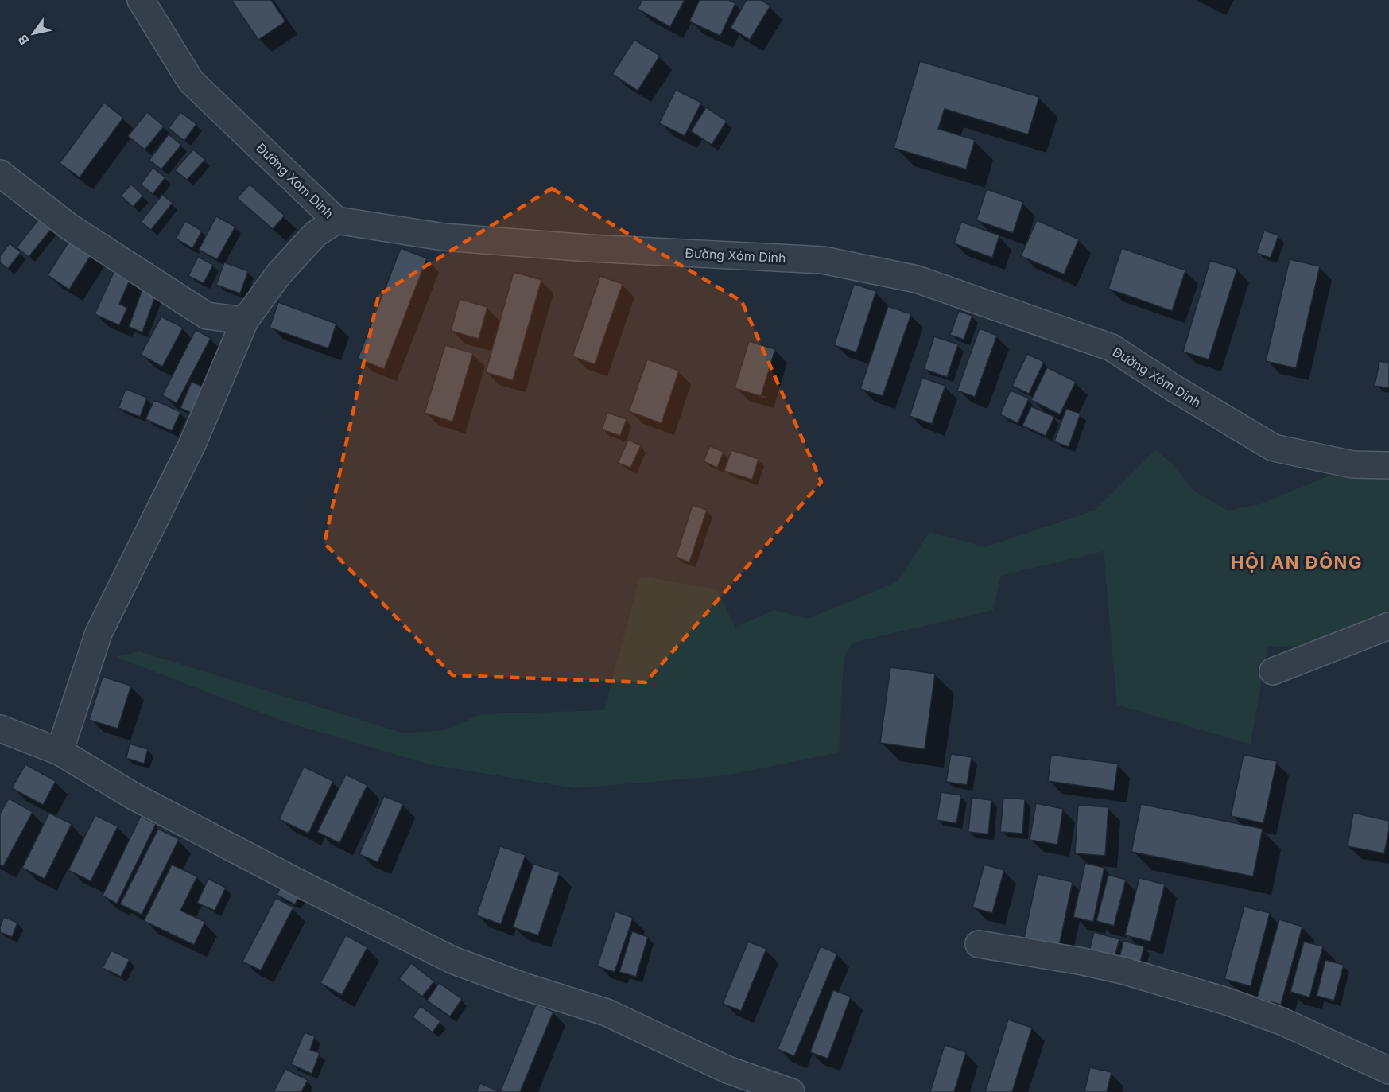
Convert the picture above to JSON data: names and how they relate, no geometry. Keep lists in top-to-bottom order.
{
  "streets": {
    "street": ["Đường Xóm Dinh"]
  },
  "districts": ["HỘI AN ĐÔNG"],
  "north": "bottom left"
}
